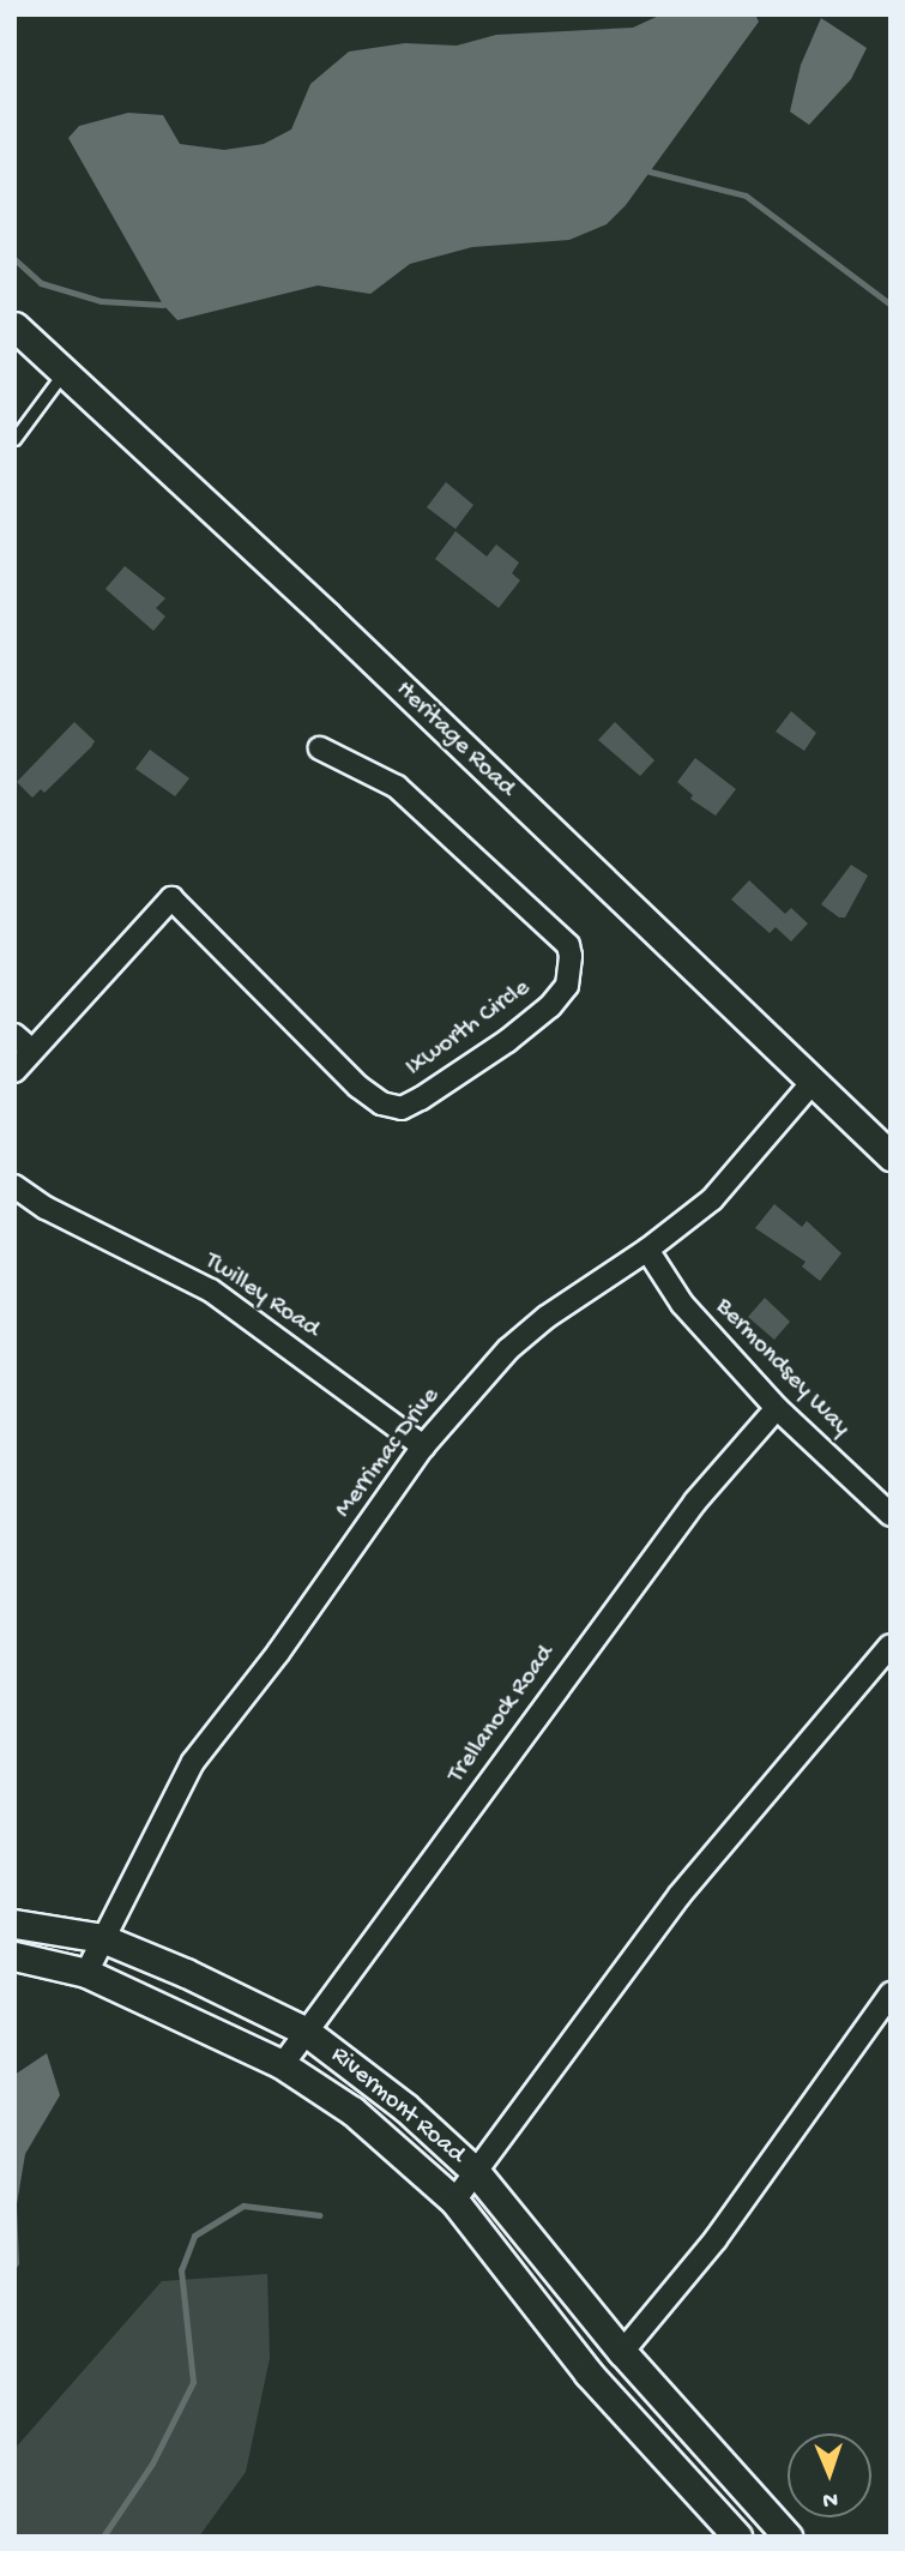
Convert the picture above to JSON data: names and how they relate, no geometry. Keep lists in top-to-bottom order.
{
  "streets": {
    "street": [
      "Heritage Road",
      "Ixworth Circle",
      "Twilley Road",
      "Bermondsey Way",
      "Merrimac Drive",
      "Trellanock Road",
      "Rivermont Road"
    ]
  },
  "crossings": [
    ["Heritage Road", "Merrimac Drive"],
    ["Twilley Road", "Merrimac Drive"],
    ["Bermondsey Way", "Merrimac Drive"],
    ["Bermondsey Way", "Trellanock Road"],
    ["Merrimac Drive", "Rivermont Road"],
    ["Trellanock Road", "Rivermont Road"]
  ],
  "north": "bottom"
}
